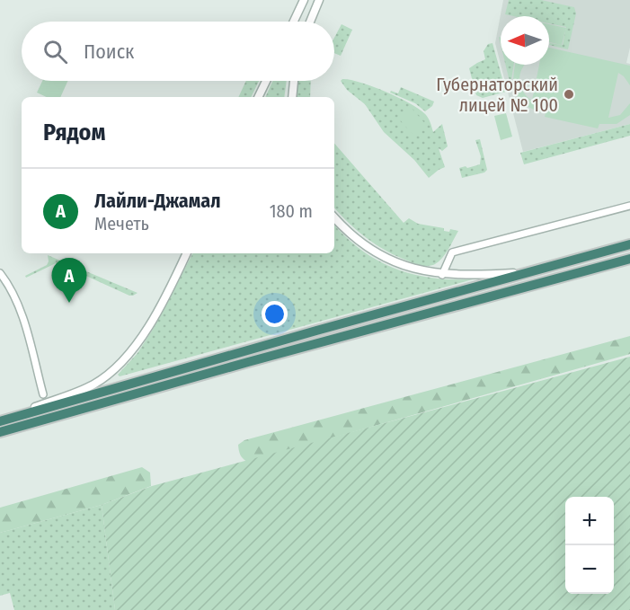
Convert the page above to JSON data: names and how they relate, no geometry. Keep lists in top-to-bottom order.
{
  "places": ["Губернаторский лицей № 100"],
  "north": "left",
  "page": {
    "search": "Поиск",
    "heading": "Рядом",
    "list": [
      {
        "mark": "A",
        "name": "Лайли-Джамал",
        "note": "Мечеть",
        "value": "180 m"
      }
    ],
    "pins": "A",
    "map_buttons": ["+", "−"]
  }
}
